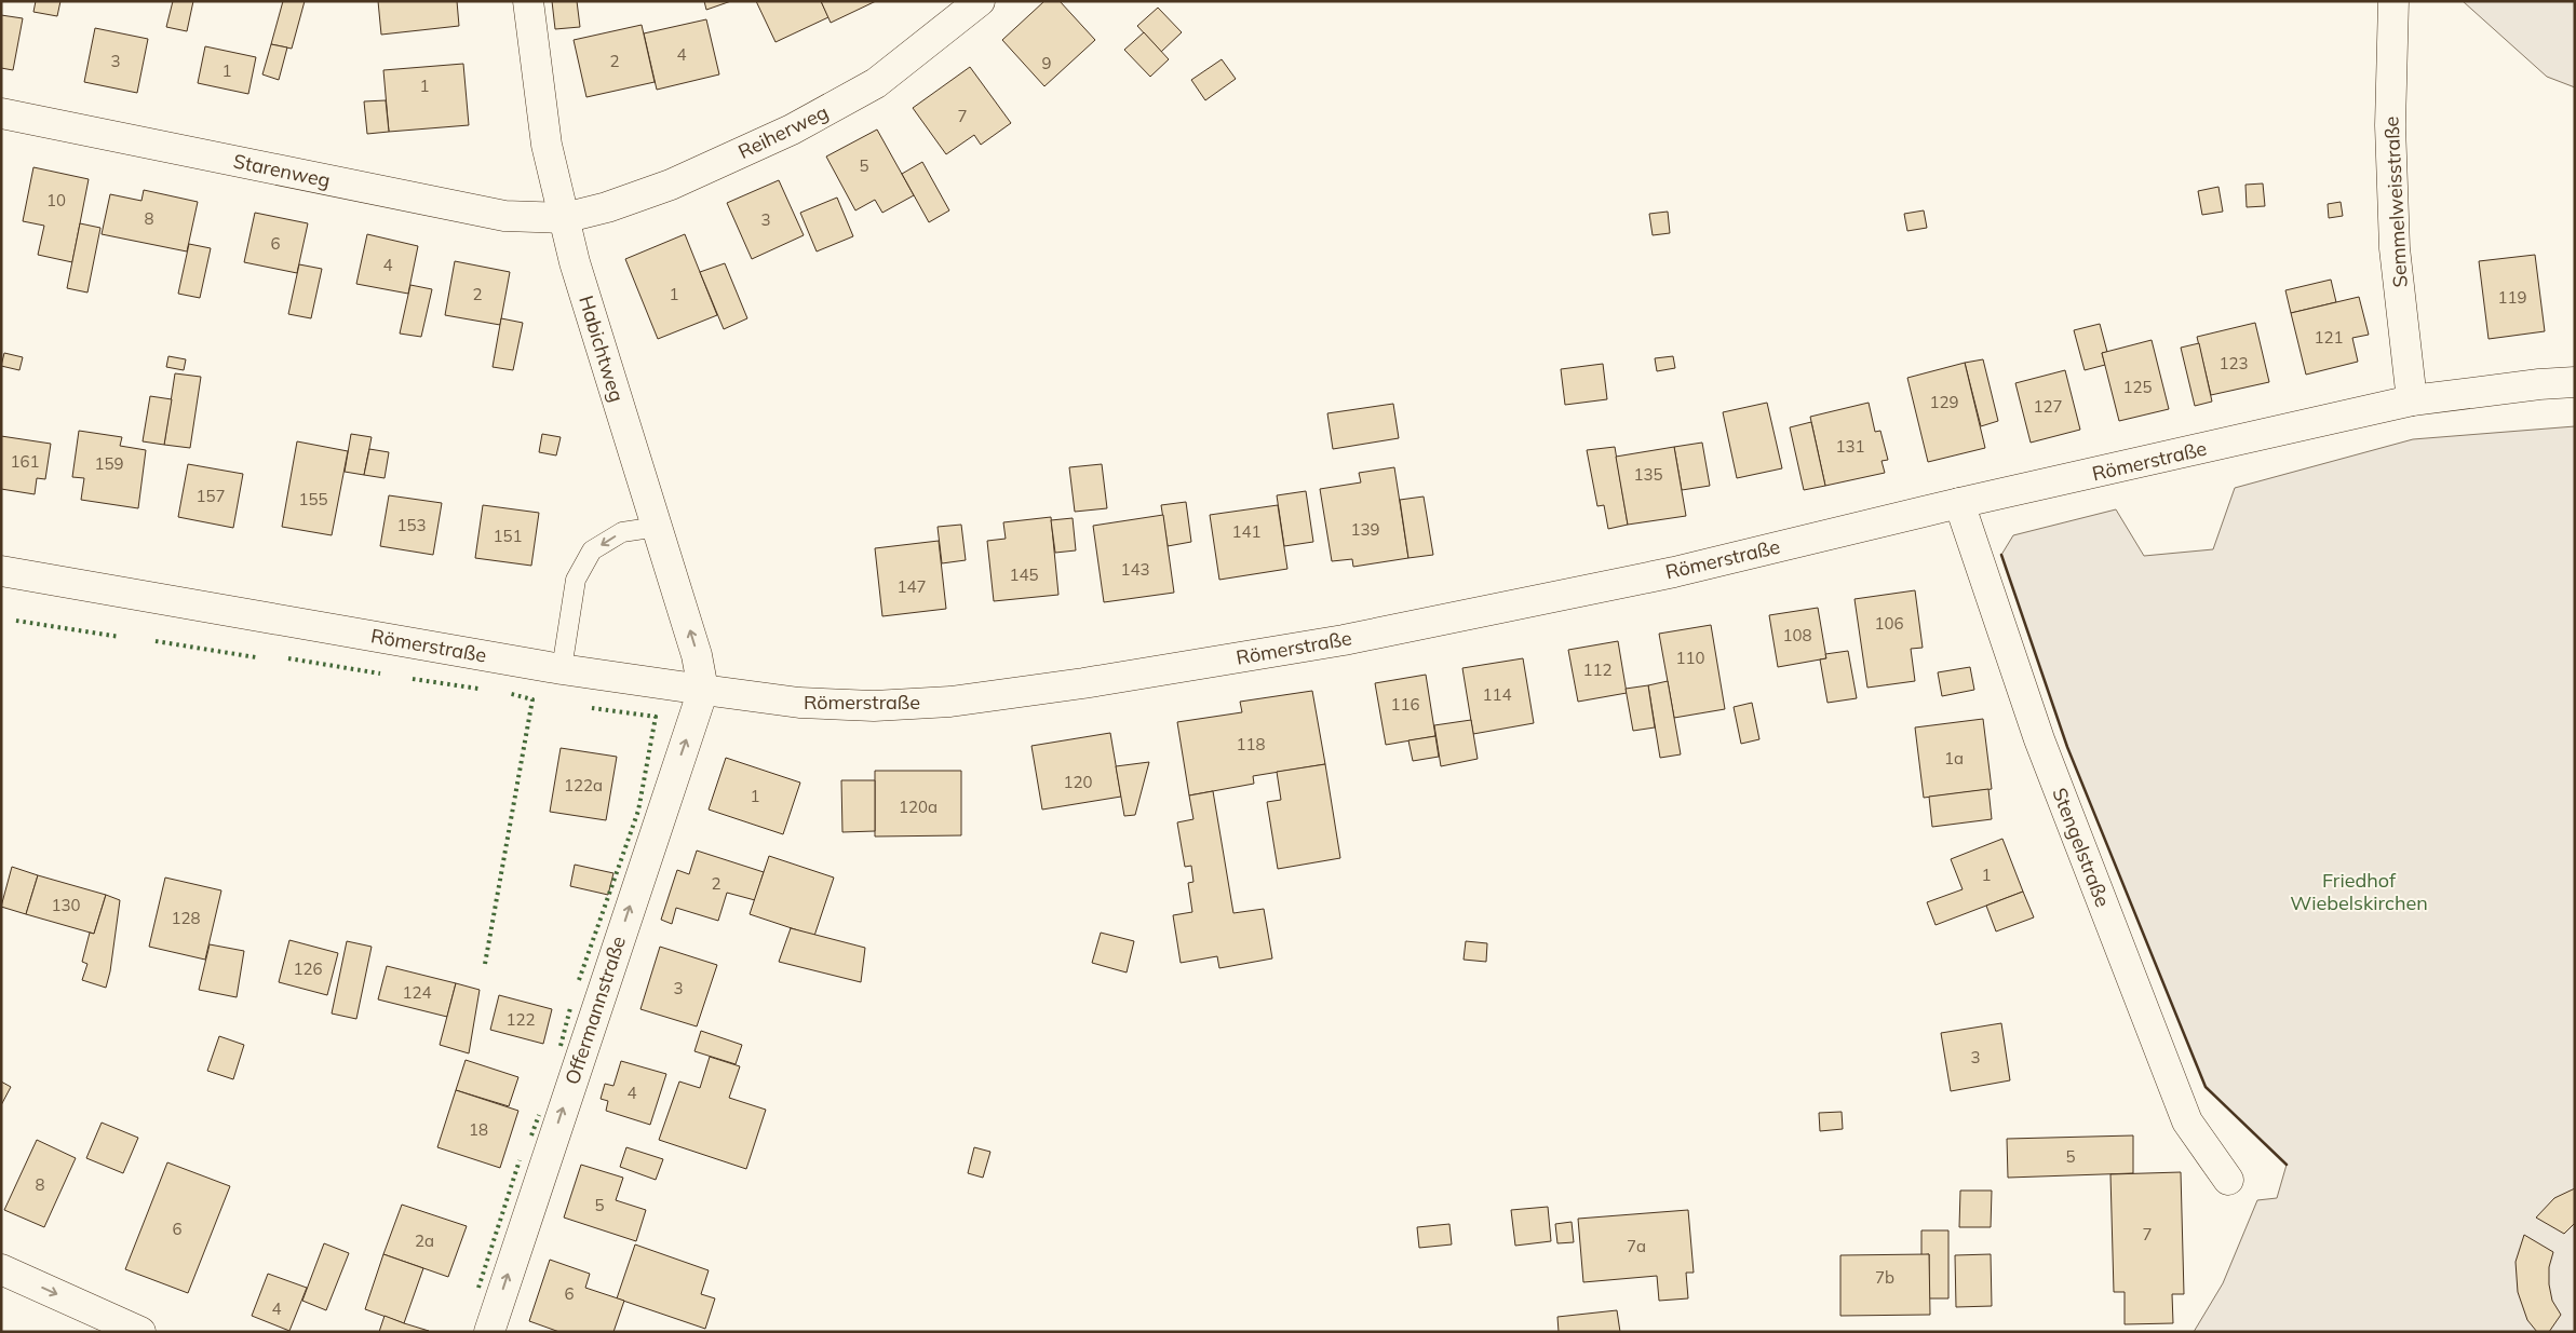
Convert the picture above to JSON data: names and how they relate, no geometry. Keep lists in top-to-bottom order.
{
  "streets": {
    "street": [
      "Reiherweg",
      "Starenweg",
      "Semmelweisstraße",
      "Habichtweg",
      "Römerstraße",
      "Stengelstraße",
      "Offermannstraße"
    ]
  },
  "crossings": [
    ["Reiherweg", "Starenweg"],
    ["Reiherweg", "Habichtweg"],
    ["Starenweg", "Habichtweg"],
    ["Semmelweisstraße", "Römerstraße"],
    ["Habichtweg", "Römerstraße"],
    ["Habichtweg", "Offermannstraße"],
    ["Römerstraße", "Stengelstraße"],
    ["Römerstraße", "Offermannstraße"]
  ],
  "one_way": ["Offermannstraße"],
  "parks": ["Friedhof Wiebelskirchen"],
  "house_numbers": [
    "4",
    "3",
    "2",
    "9",
    "1",
    "1",
    "7",
    "5",
    "10",
    "8",
    "3",
    "6",
    "4",
    "2",
    "1",
    "119",
    "121",
    "123",
    "125",
    "129",
    "127",
    "131",
    "161",
    "159",
    "135",
    "157",
    "155",
    "153",
    "139",
    "141",
    "151",
    "143",
    "145",
    "147",
    "106",
    "108",
    "110",
    "112",
    "114",
    "116",
    "118",
    "1a",
    "120",
    "122a",
    "1",
    "120a",
    "1",
    "2",
    "130",
    "128",
    "126",
    "3",
    "124",
    "122",
    "3",
    "4",
    "18",
    "5",
    "8",
    "5",
    "6",
    "7",
    "2a",
    "7a",
    "7b",
    "6",
    "4"
  ]
}
